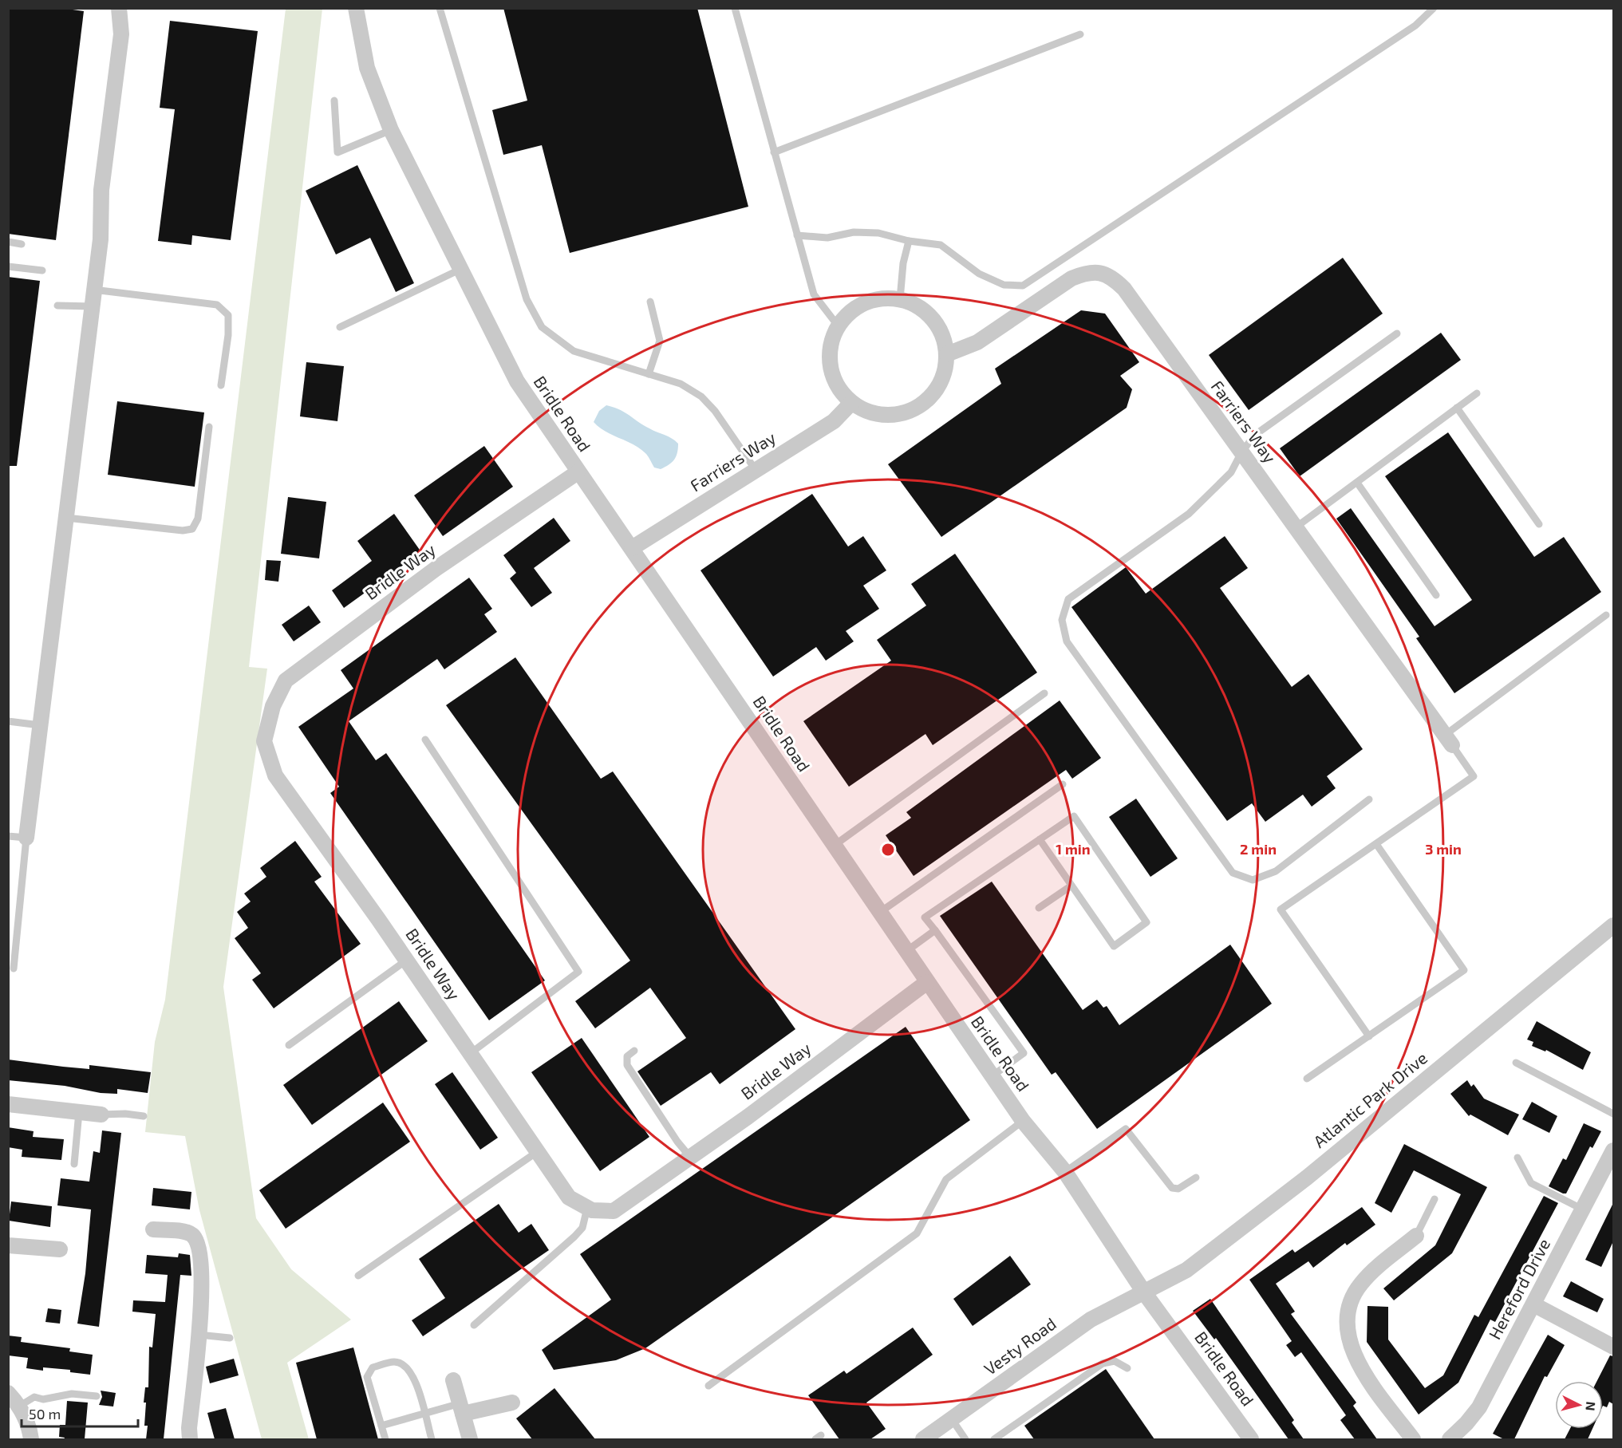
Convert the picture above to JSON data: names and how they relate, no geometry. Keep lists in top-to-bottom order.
{
  "streets": {
    "street": [
      "Bridle Road",
      "Farriers Way",
      "Bridle Way",
      "Atlantic Park Drive",
      "Hereford Drive",
      "Vesty Road"
    ]
  },
  "crossings": [
    ["Bridle Road", "Farriers Way"],
    ["Bridle Road", "Bridle Way"],
    ["Bridle Road", "Atlantic Park Drive"],
    ["Bridle Road", "Vesty Road"],
    ["Atlantic Park Drive", "Vesty Road"]
  ],
  "scale_bar": "50 m",
  "north": "right",
  "rings": ["1 min", "2 min", "3 min"]
}
